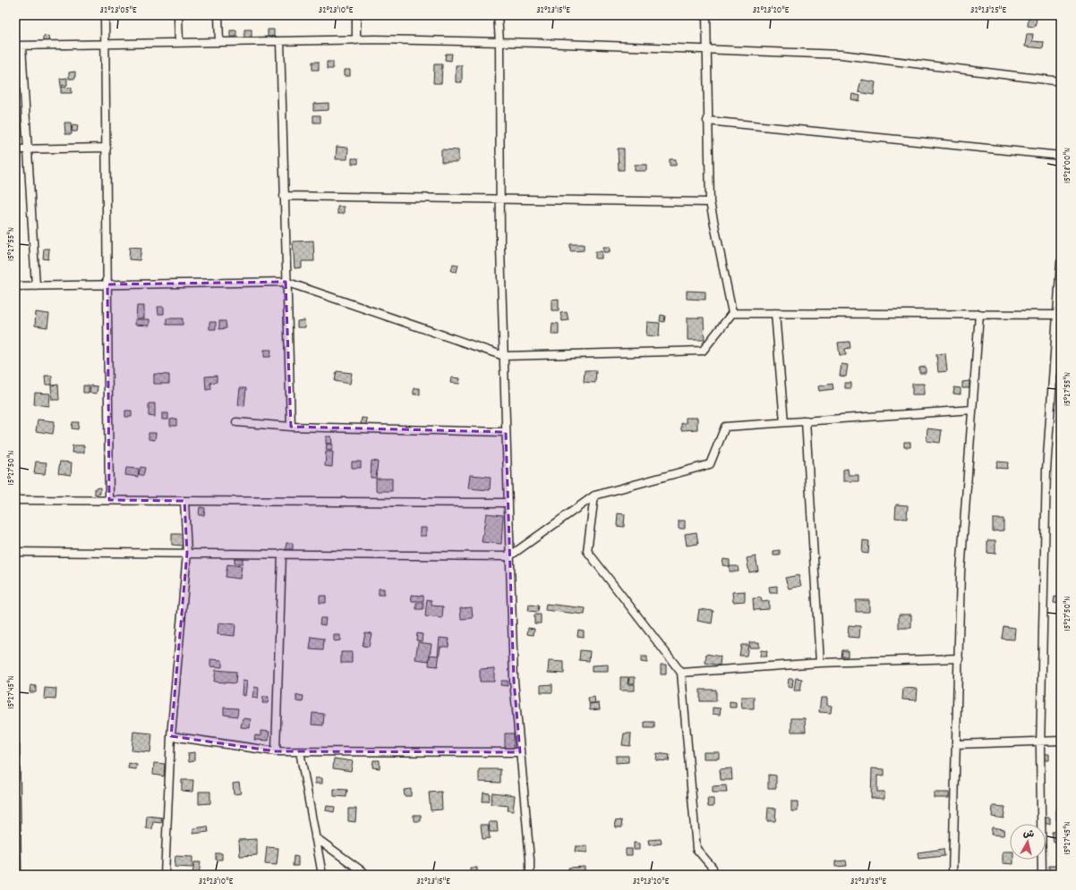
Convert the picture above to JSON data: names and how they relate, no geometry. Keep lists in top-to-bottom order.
{
  "north": "top",
  "coordinates": [
    "32°23'05\"E",
    "32°23'10\"E",
    "32°23'15\"E",
    "32°23'20\"E",
    "32°23'25\"E",
    "15°28'00\"N",
    "15°27'55\"N",
    "15°27'50\"N",
    "15°27'45\"N"
  ]
}
